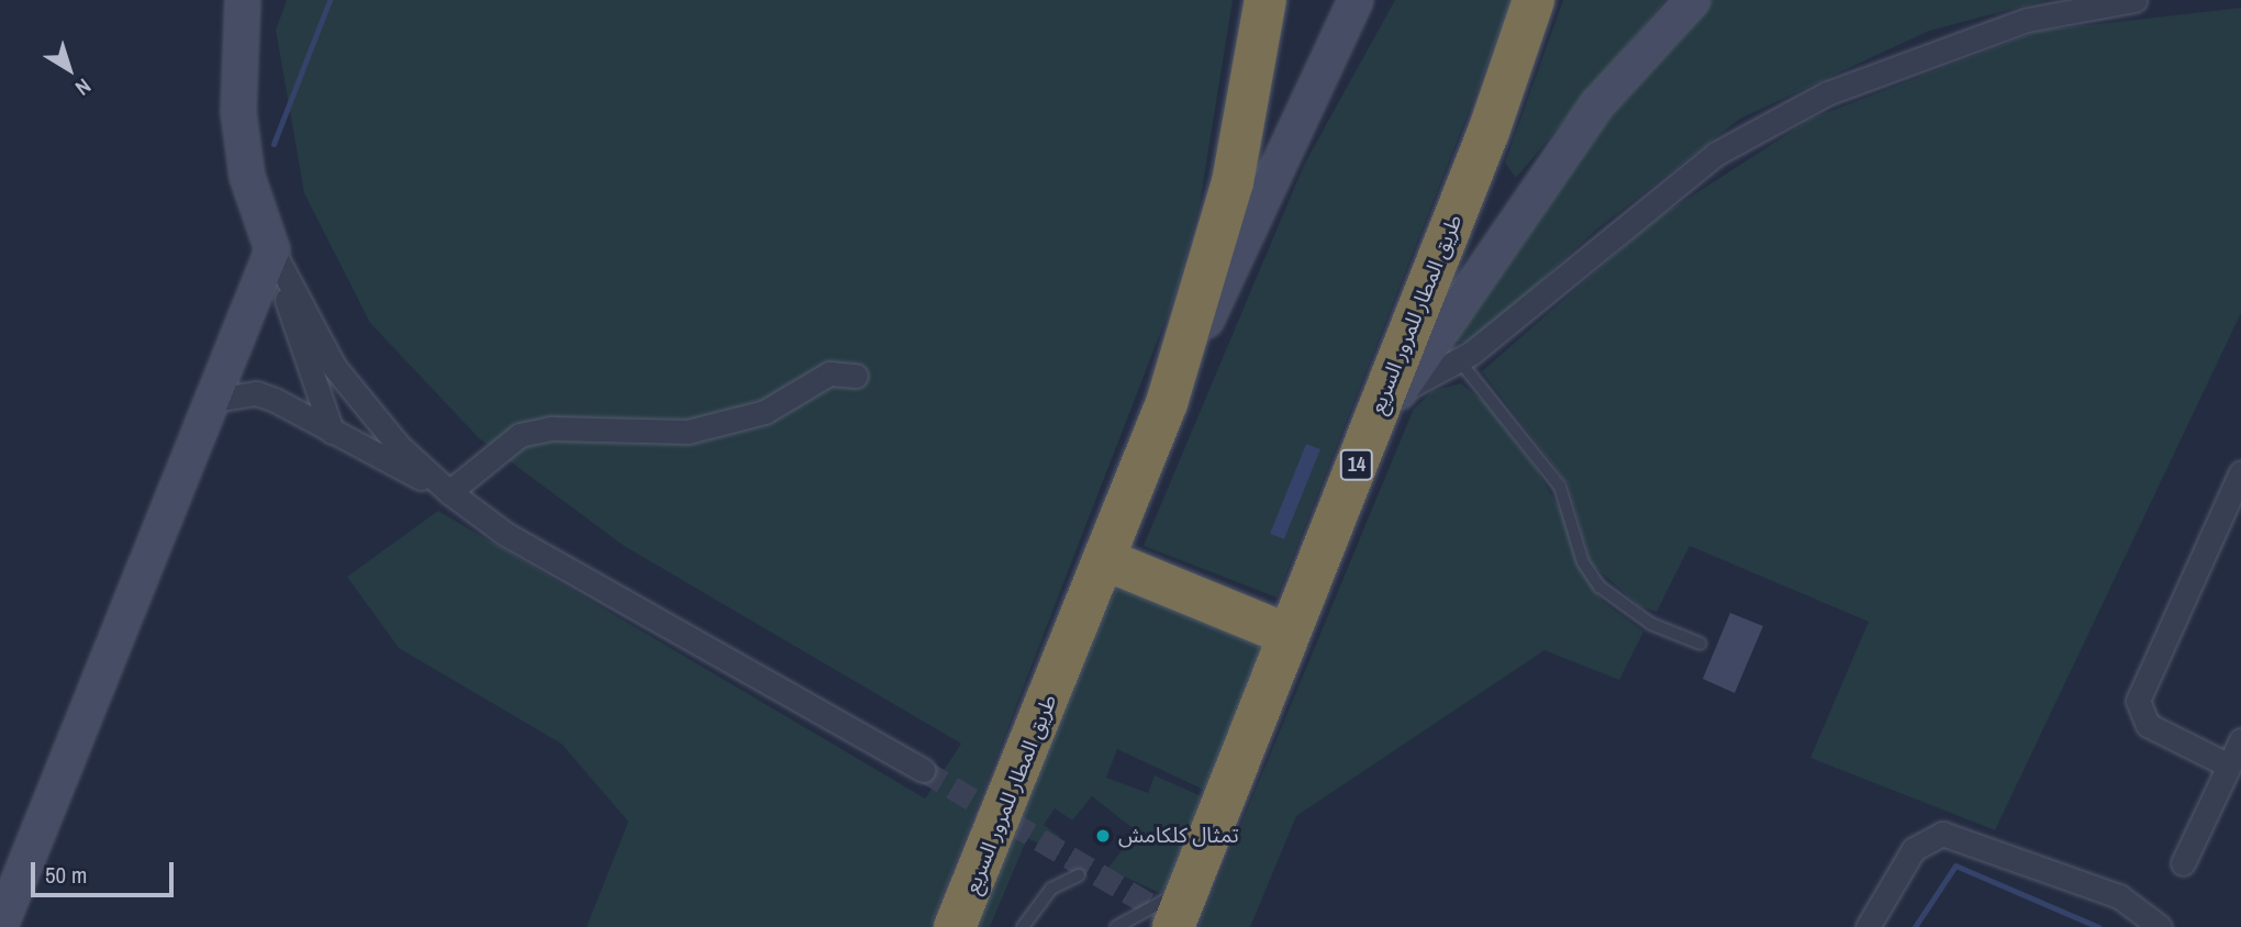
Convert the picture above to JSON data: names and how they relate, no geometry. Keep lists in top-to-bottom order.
{
  "streets": {
    "highway": ["طريق المطار للمرور السريع", "14"]
  },
  "places": ["تمثال كلكامش"],
  "scale_bar": "50 m",
  "north": "bottom right"
}
